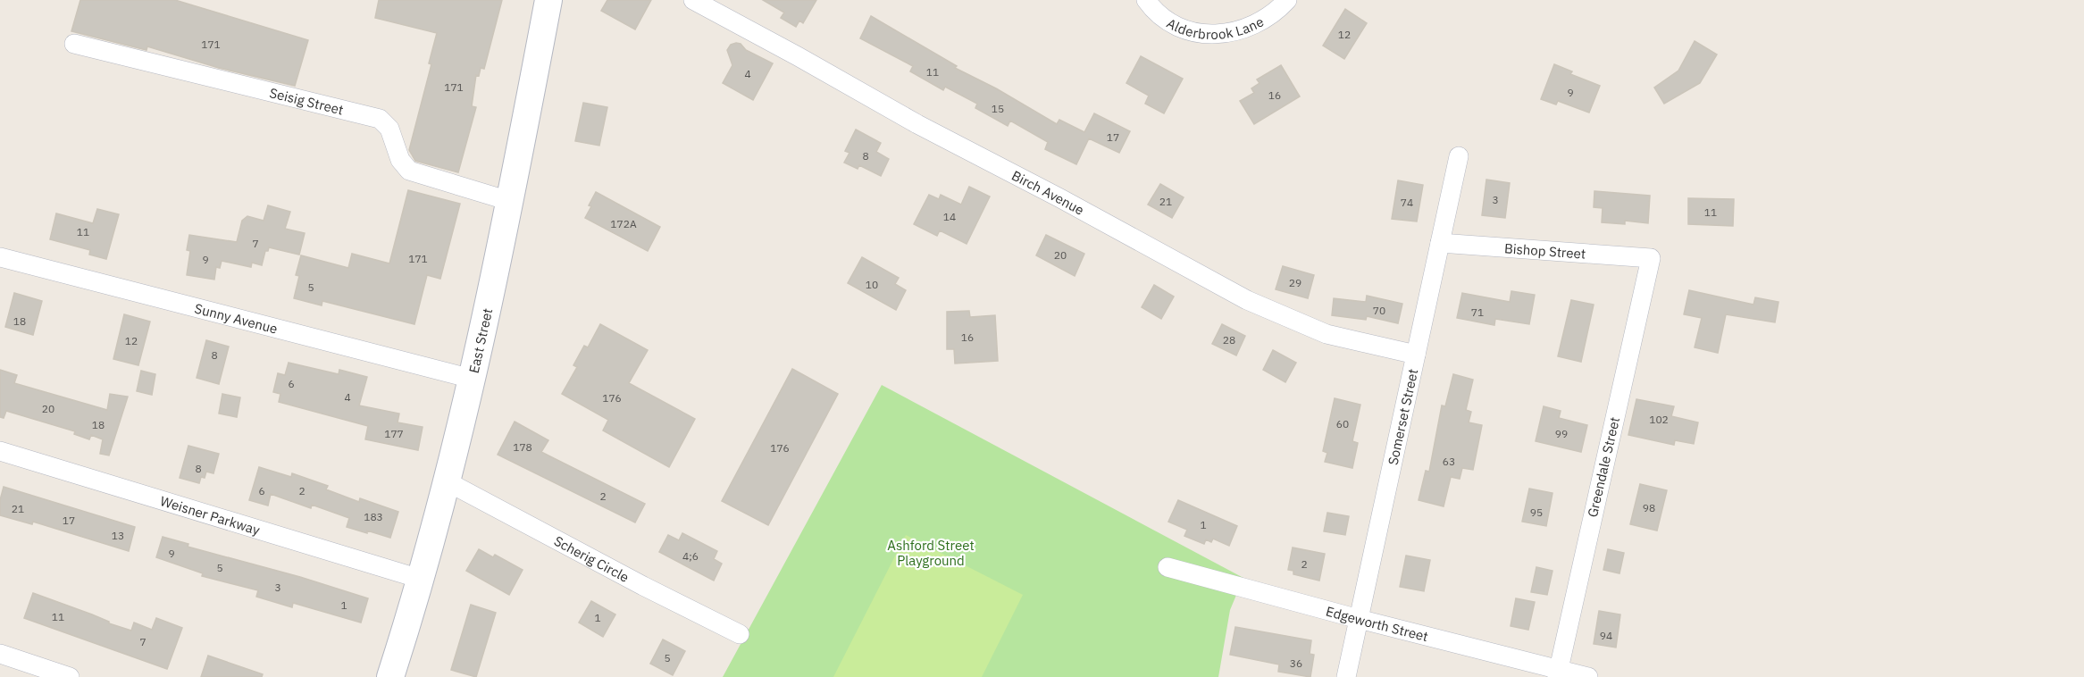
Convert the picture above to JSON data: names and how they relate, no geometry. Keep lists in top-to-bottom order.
{
  "streets": {
    "main road": ["East Street"],
    "street": [
      "Alderbrook Lane",
      "Seisig Street",
      "Birch Avenue",
      "Bishop Street",
      "Sunny Avenue",
      "Somerset Street",
      "Greendale Street",
      "Weisner Parkway",
      "Scherig Circle",
      "Edgeworth Street"
    ]
  },
  "crossings": [
    ["Seisig Street", "East Street"],
    ["Birch Avenue", "Somerset Street"],
    ["Bishop Street", "Somerset Street"],
    ["Bishop Street", "Greendale Street"],
    ["Sunny Avenue", "East Street"],
    ["East Street", "Weisner Parkway"],
    ["East Street", "Scherig Circle"],
    ["Somerset Street", "Edgeworth Street"],
    ["Greendale Street", "Edgeworth Street"]
  ],
  "parks": ["Ashford Street Playground"],
  "house_numbers": [
    "12",
    "171",
    "11",
    "4",
    "171",
    "9",
    "16",
    "15",
    "17",
    "8",
    "3",
    "21",
    "74",
    "11",
    "14",
    "172A",
    "11",
    "7",
    "20",
    "171",
    "9",
    "29",
    "10",
    "5",
    "70",
    "71",
    "18",
    "16",
    "28",
    "12",
    "8",
    "6",
    "4",
    "176",
    "20",
    "102",
    "60",
    "18",
    "177",
    "99",
    "178",
    "176",
    "63",
    "8",
    "6",
    "2",
    "2",
    "98",
    "21",
    "95",
    "183",
    "17",
    "1",
    "13",
    "9",
    "4;6",
    "2",
    "5",
    "3",
    "1",
    "11",
    "1",
    "94",
    "7",
    "5",
    "36"
  ]
}
